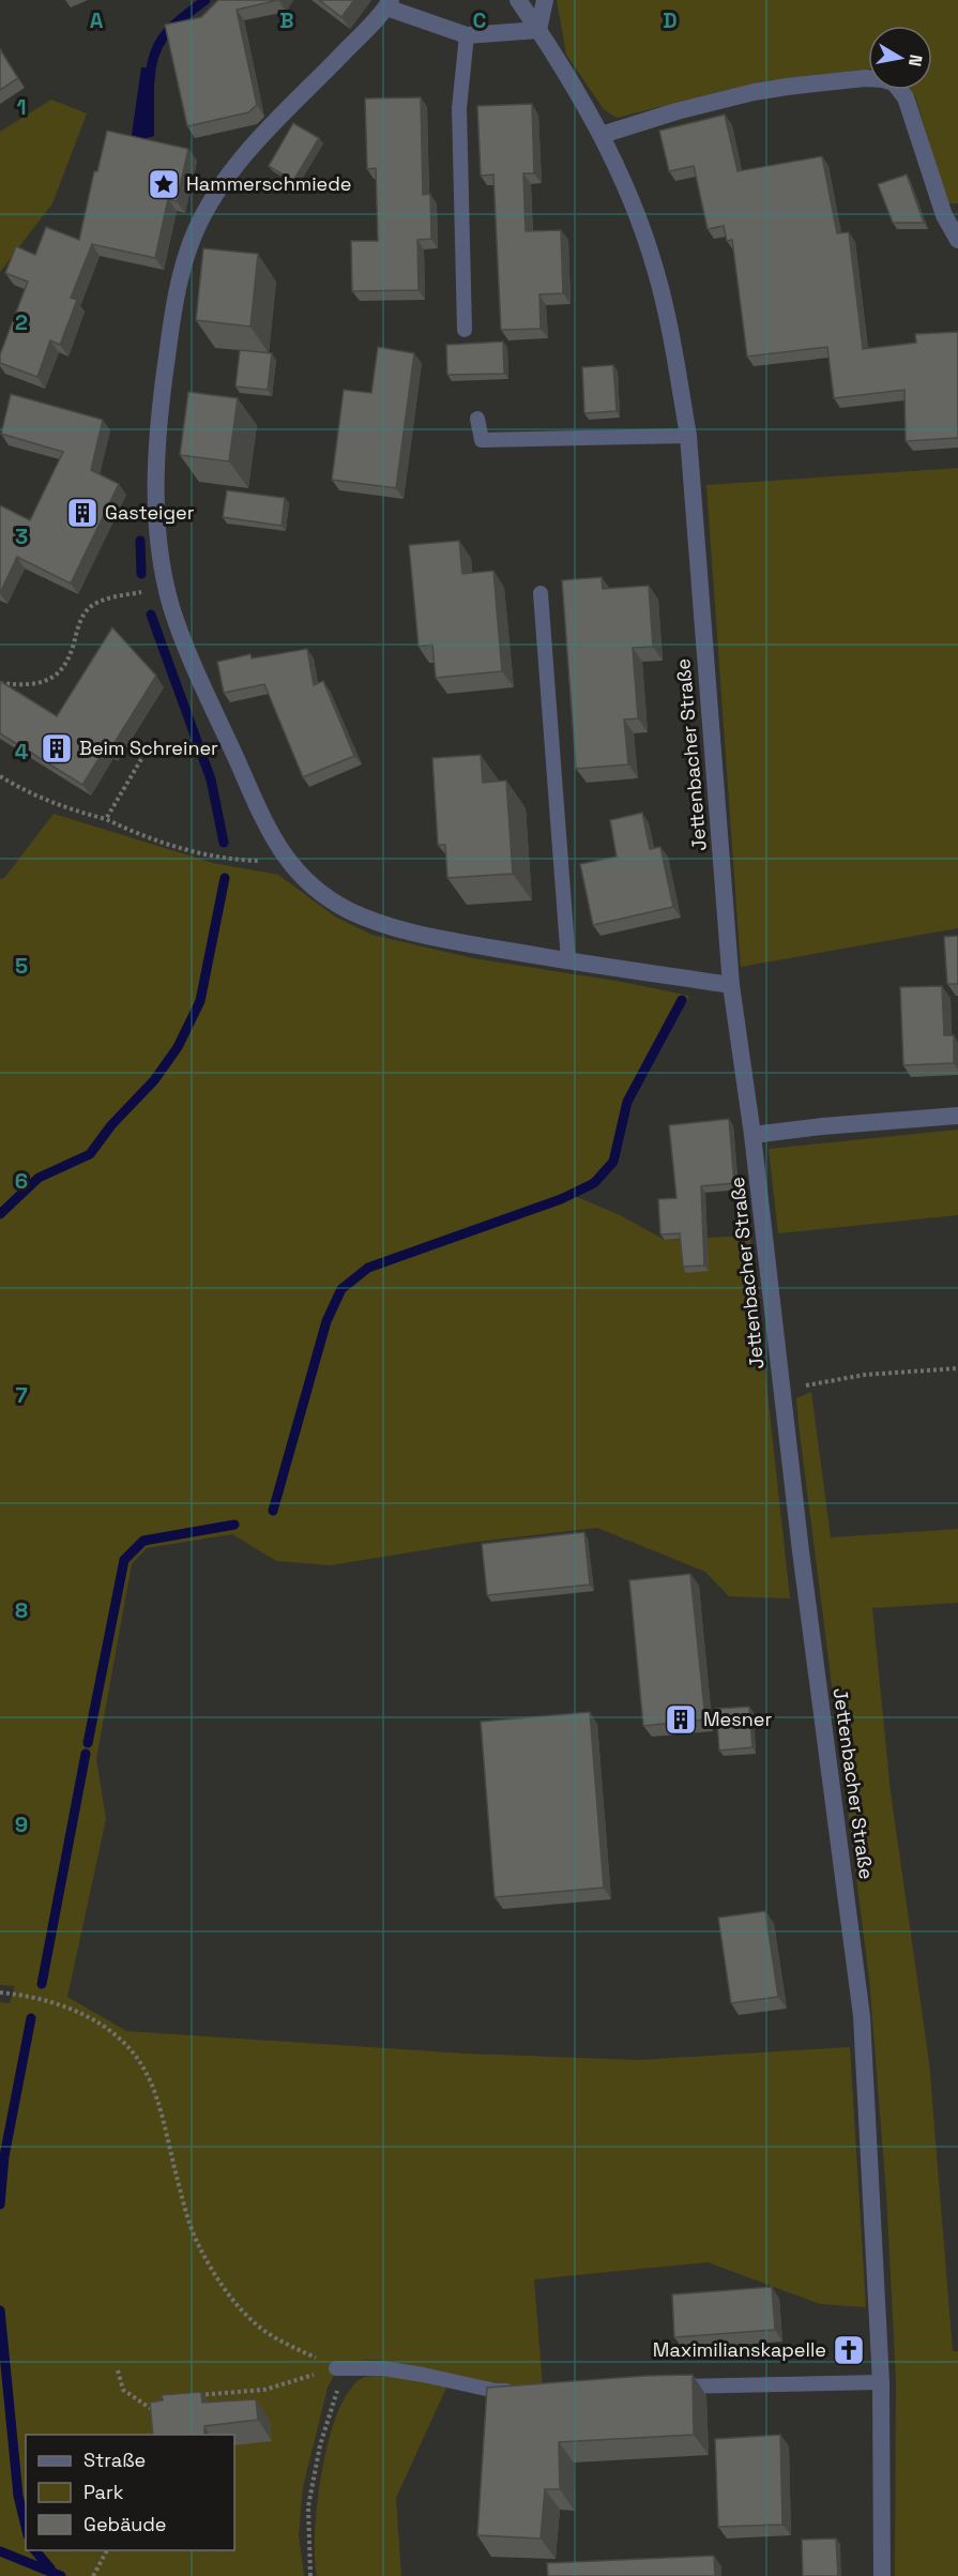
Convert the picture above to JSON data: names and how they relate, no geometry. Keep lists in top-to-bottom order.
{
  "streets": {
    "street": ["Jettenbacher Straße"]
  },
  "places": {
    "place": ["Hammerschmiede"],
    "building": ["Gasteiger", "Beim Schreiner", "Mesner"],
    "church": ["Maximilianskapelle"]
  },
  "legend": ["Straße", "Park", "Gebäude"],
  "north": "right",
  "grid": {
    "columns": [
      "A",
      "B",
      "C",
      "D"
    ],
    "rows": [
      "1",
      "2",
      "3",
      "4",
      "5",
      "6",
      "7",
      "8",
      "9"
    ]
  }
}
